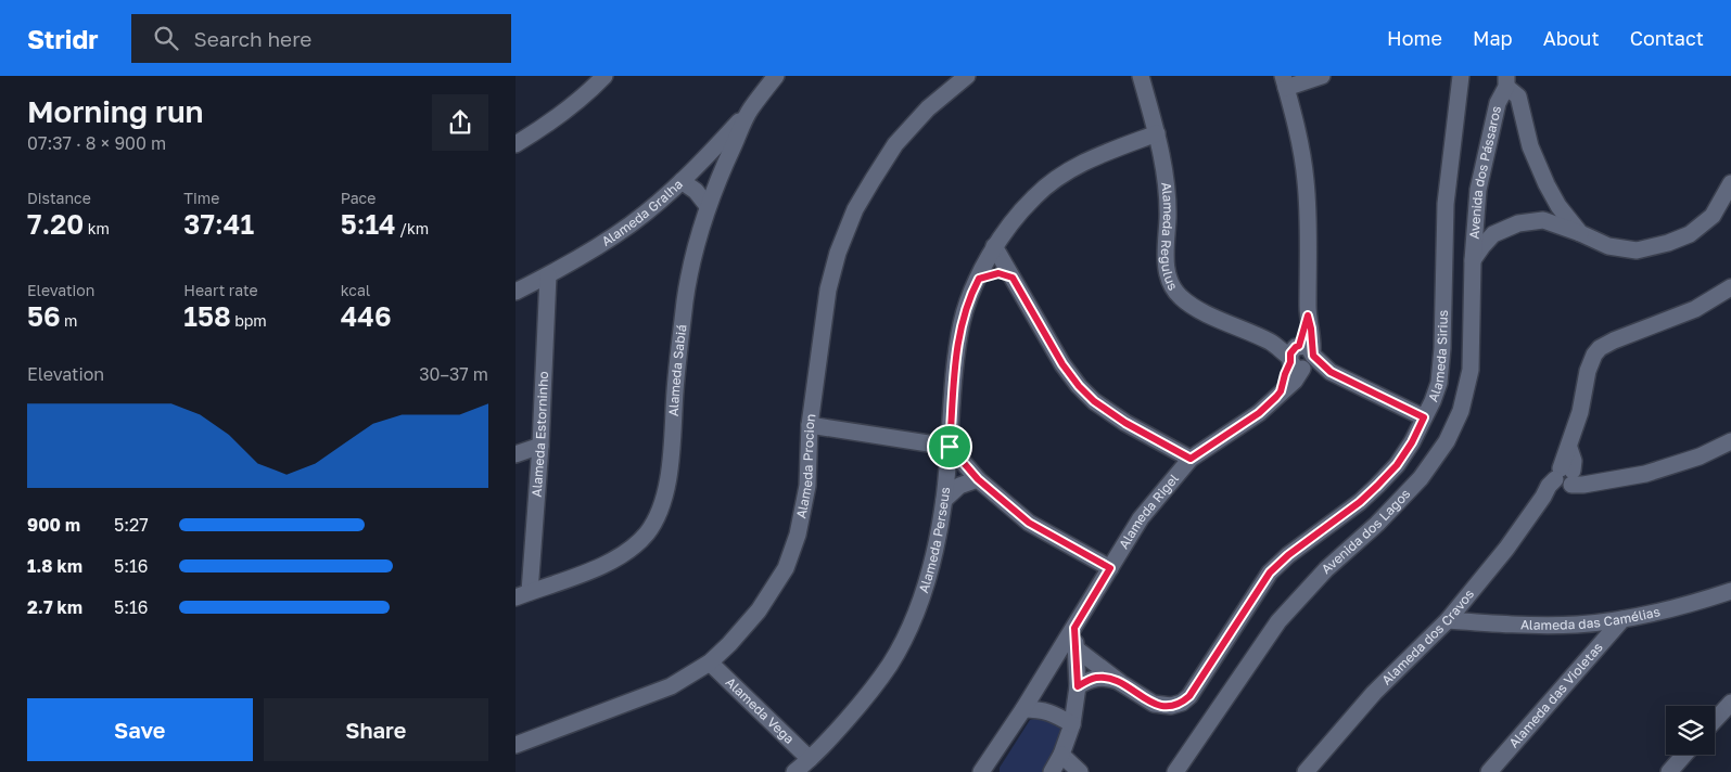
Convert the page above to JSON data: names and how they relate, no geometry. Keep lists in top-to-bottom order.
{
  "streets": {
    "street": [
      "Avenida dos Pássaros",
      "Alameda Gralha",
      "Alameda Regulus",
      "Alameda Sirius",
      "Alameda Sabiá",
      "Alameda Estorninho",
      "Alameda Procion",
      "Alameda Rigel",
      "Avenida dos Lagos",
      "Alameda Perseus",
      "Alameda das Camélias",
      "Alameda dos Cravos",
      "Alameda das Violetas",
      "Alameda Vega"
    ]
  },
  "crossings": [
    ["Avenida dos Pássaros", "Avenida dos Lagos"],
    ["Alameda Gralha", "Alameda Sabiá"],
    ["Alameda Gralha", "Alameda Estorninho"],
    ["Alameda Regulus", "Alameda Sirius"],
    ["Alameda Regulus", "Alameda Rigel"],
    ["Alameda Regulus", "Alameda Perseus"],
    ["Alameda Sabiá", "Alameda Estorninho"],
    ["Alameda Procion", "Alameda Vega"],
    ["Alameda Perseus", "Alameda Vega"],
    ["Alameda das Camélias", "Alameda dos Cravos"],
    ["Alameda das Camélias", "Alameda das Violetas"]
  ],
  "page": {
    "header": "Stridr",
    "search": "Search here",
    "nav": [
      "Home",
      "Map",
      "About",
      "Contact"
    ],
    "heading": ["Morning run", "07:37 · 8 × 900 m"],
    "stats": [
      ["Distance", "7.20 km"],
      ["Time", "37:41"],
      ["Pace", "5:14 /km"],
      ["Elevation", "56 m"],
      ["Heart rate", "158 bpm"],
      ["kcal", "446"]
    ],
    "chart": ["Elevation", "30–37 m"],
    "list": [
      {
        "name": "900 m",
        "note": "5:27"
      },
      {
        "name": "1.8 km",
        "note": "5:16"
      },
      {
        "name": "2.7 km",
        "note": "5:16"
      }
    ],
    "buttons": ["Save", "Share"]
  }
}
